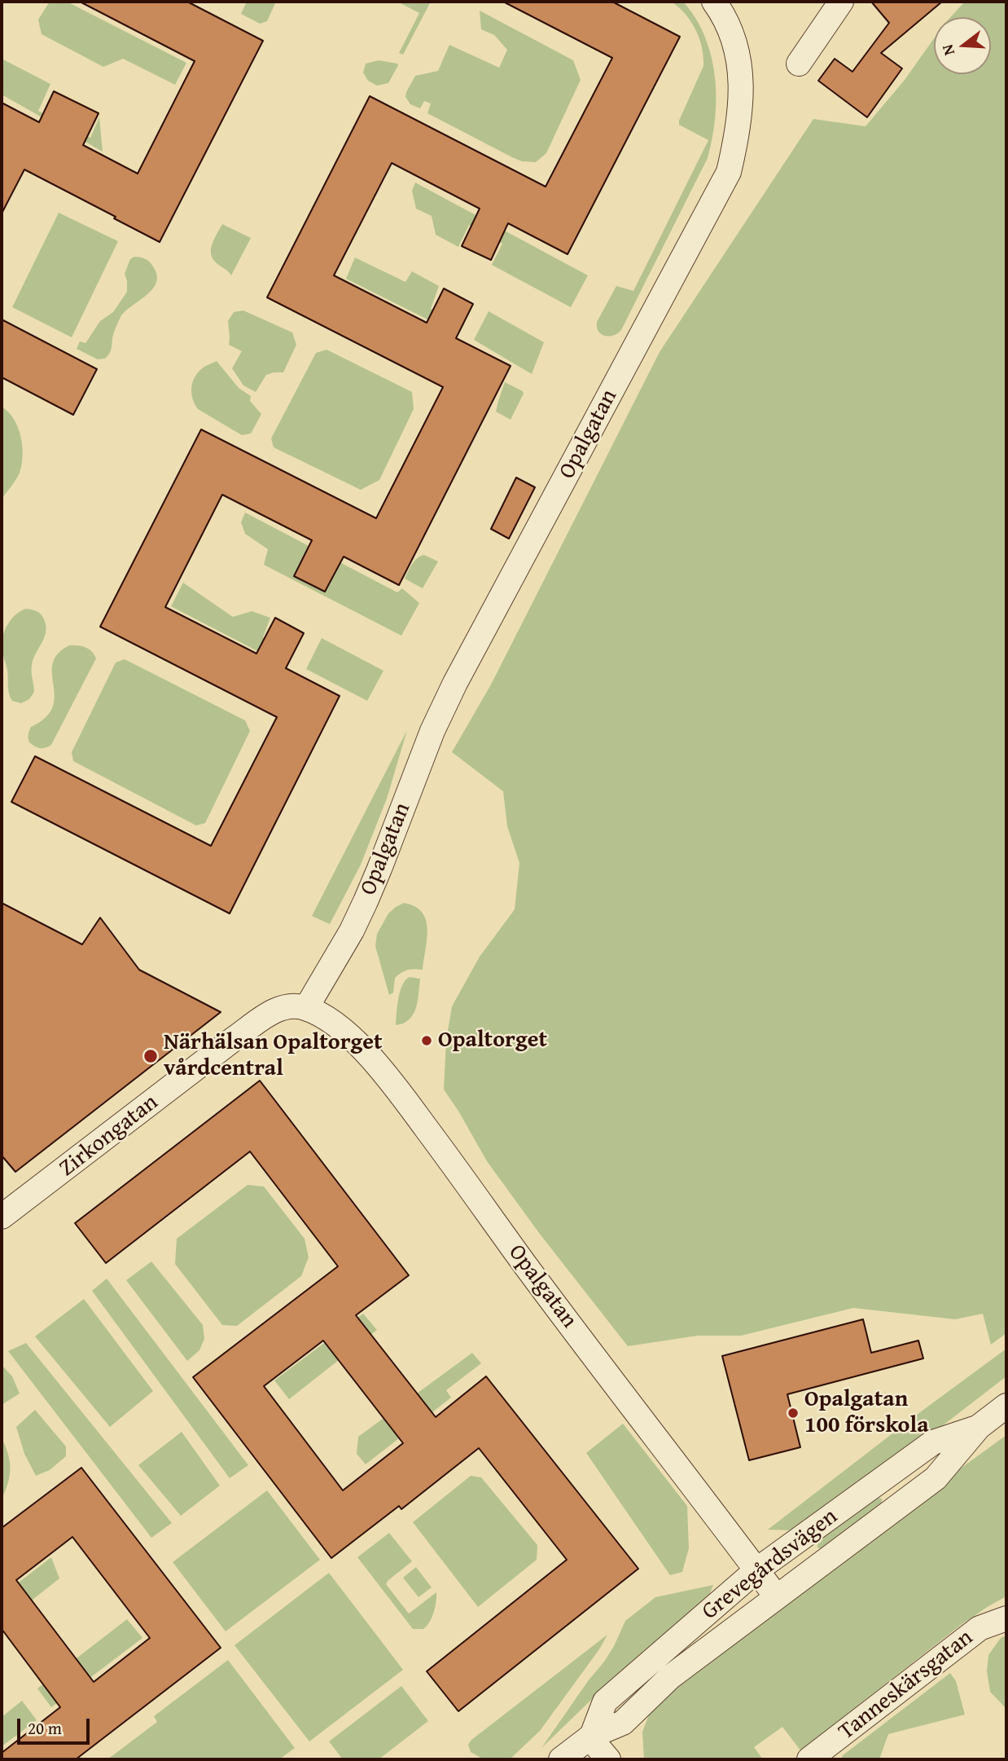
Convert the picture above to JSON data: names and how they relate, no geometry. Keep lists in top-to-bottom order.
{
  "streets": {
    "street": [
      "Opalgatan",
      "Zirkongatan",
      "Grevegårdsvägen",
      "Tanneskärsgatan"
    ]
  },
  "crossings": [
    ["Opalgatan", "Zirkongatan"],
    ["Opalgatan", "Grevegårdsvägen"]
  ],
  "places": ["Opaltorget", "Närhälsan Opaltorget vårdcentral", "Opalgatan 100 förskola"],
  "scale_bar": "20 m",
  "north": "left"
}
